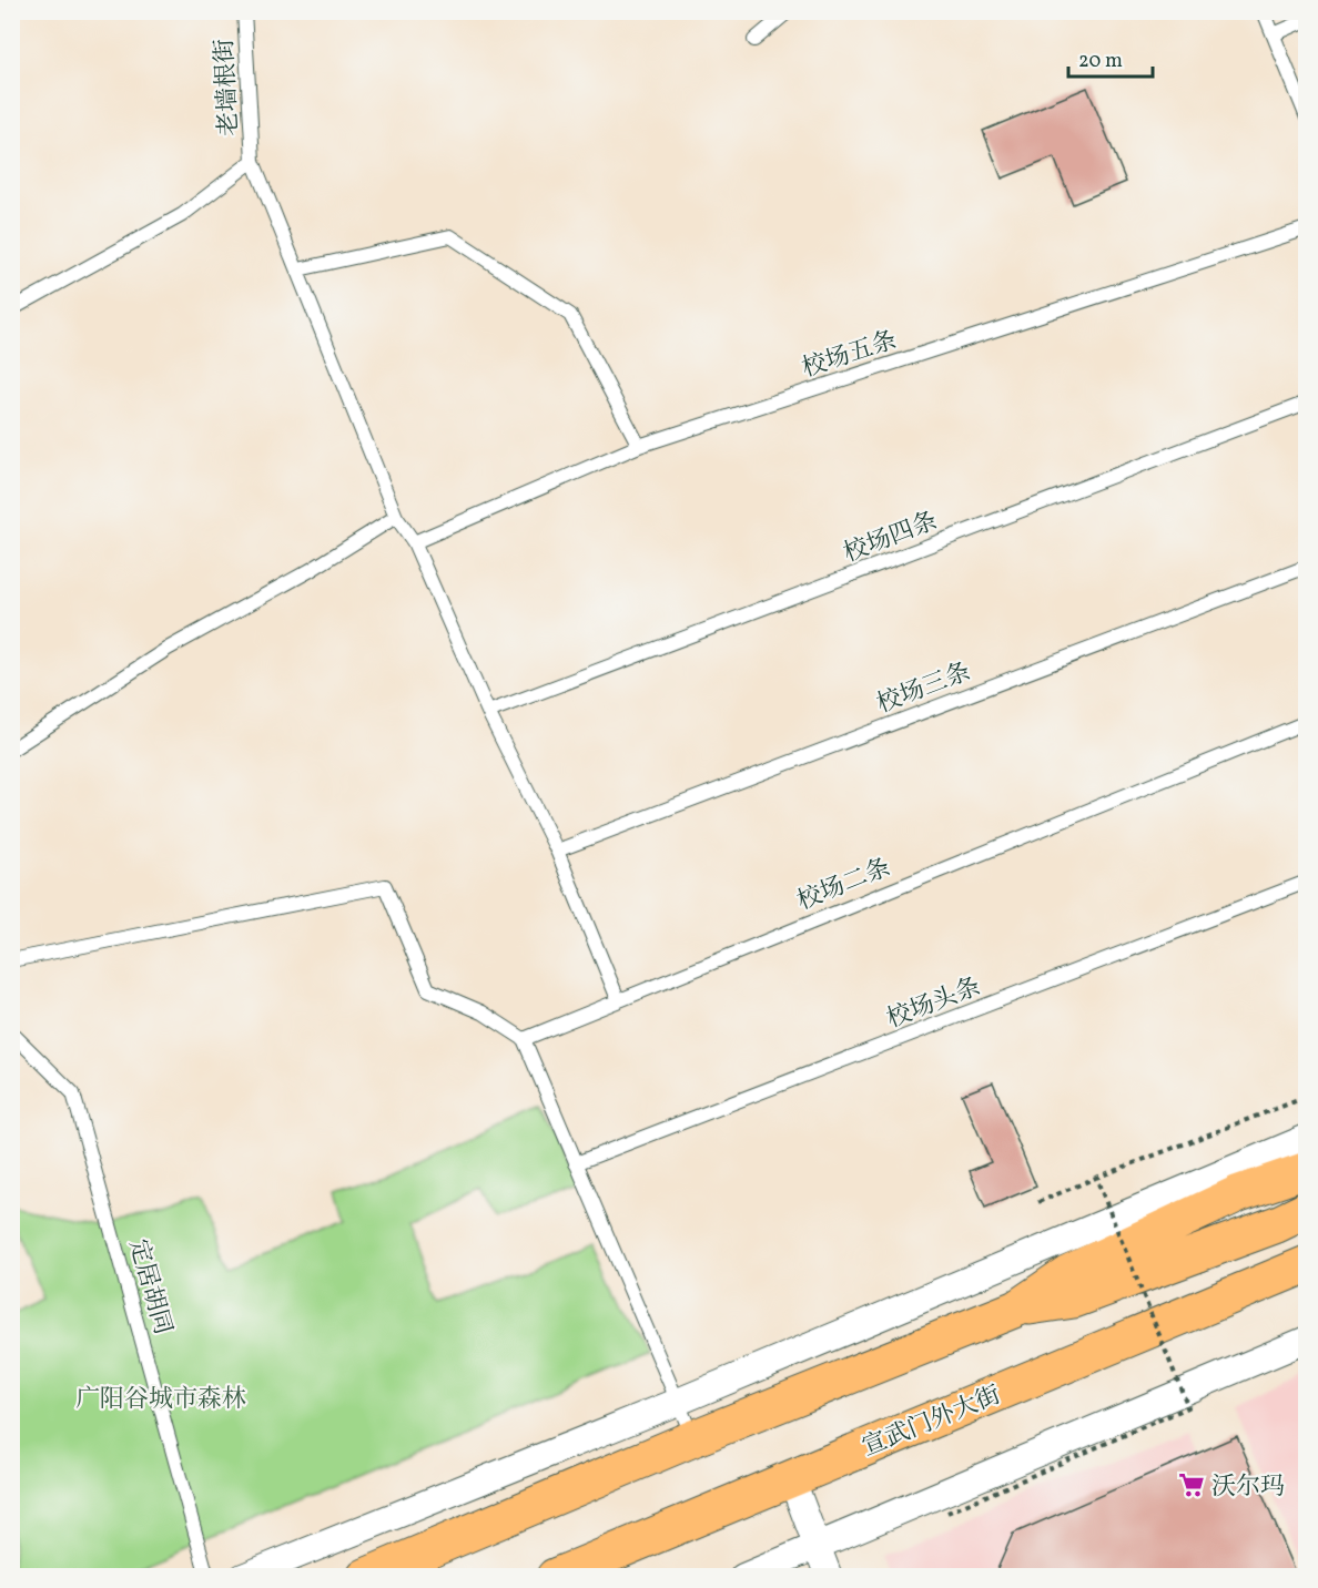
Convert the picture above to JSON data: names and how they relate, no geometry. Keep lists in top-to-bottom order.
{
  "streets": {
    "main road": ["宣武门外大街"],
    "lane": [
      "老墙根街",
      "校场五条",
      "校场四条",
      "校场三条",
      "校场二条",
      "校场头条",
      "定居胡同"
    ]
  },
  "crossings": [
    ["老墙根街", "校场五条"],
    ["老墙根街", "校场四条"],
    ["老墙根街", "校场三条"],
    ["老墙根街", "校场二条"]
  ],
  "parks": ["广阳谷城市森林"],
  "places": {
    "supermarket": ["沃尔玛"]
  },
  "scale_bar": "20 m"
}
